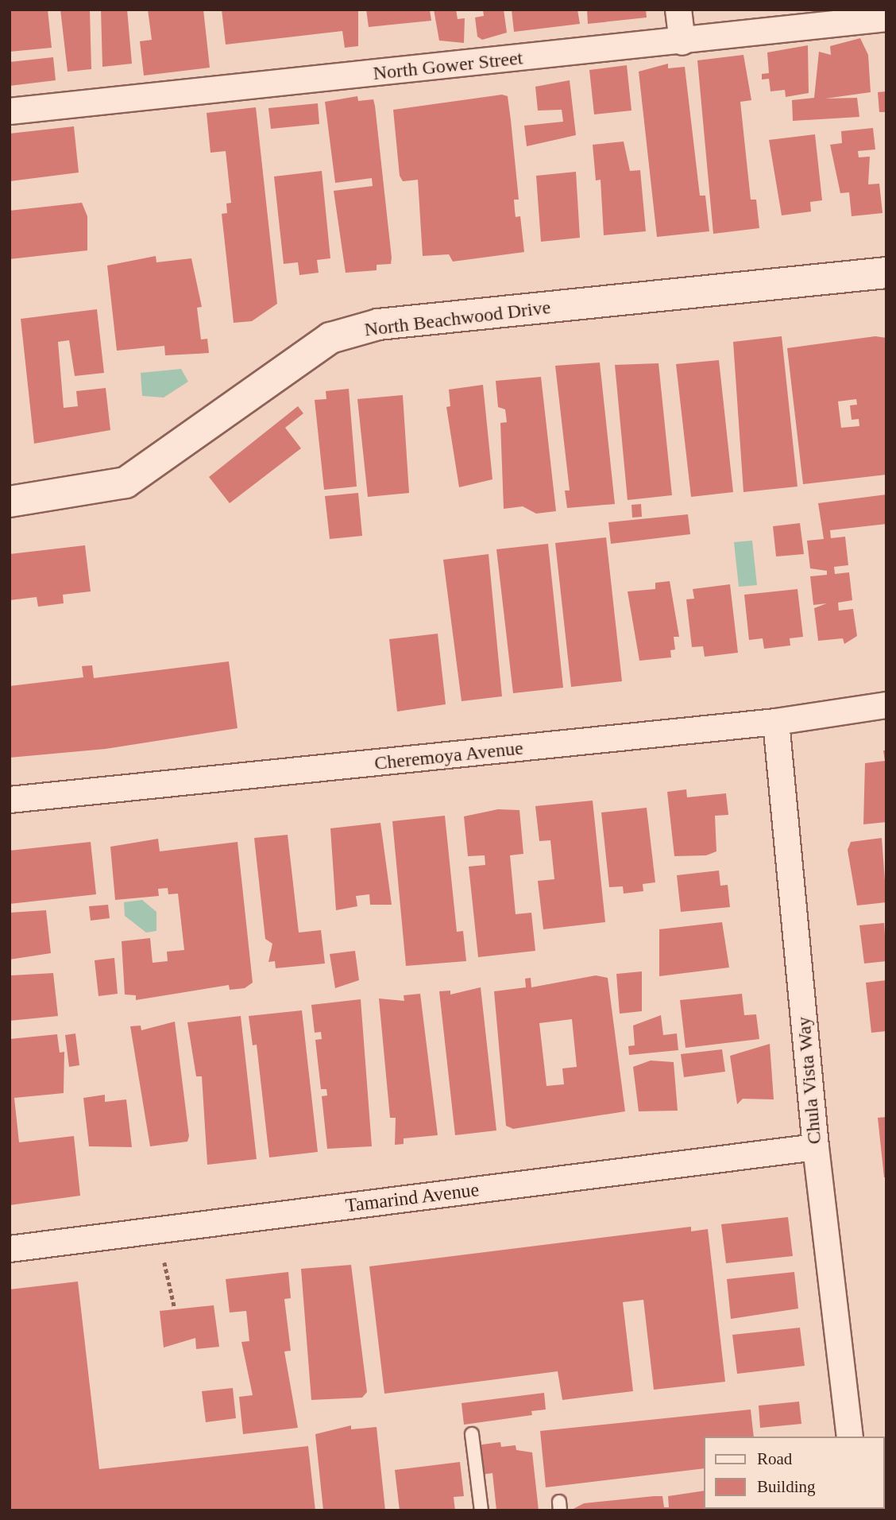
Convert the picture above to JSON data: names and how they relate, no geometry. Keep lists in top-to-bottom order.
{
  "streets": {
    "street": [
      "North Gower Street",
      "North Beachwood Drive",
      "Cheremoya Avenue",
      "Chula Vista Way",
      "Tamarind Avenue"
    ]
  },
  "crossings": [
    ["Cheremoya Avenue", "Chula Vista Way"],
    ["Chula Vista Way", "Tamarind Avenue"]
  ],
  "legend": ["Road", "Building"]
}
